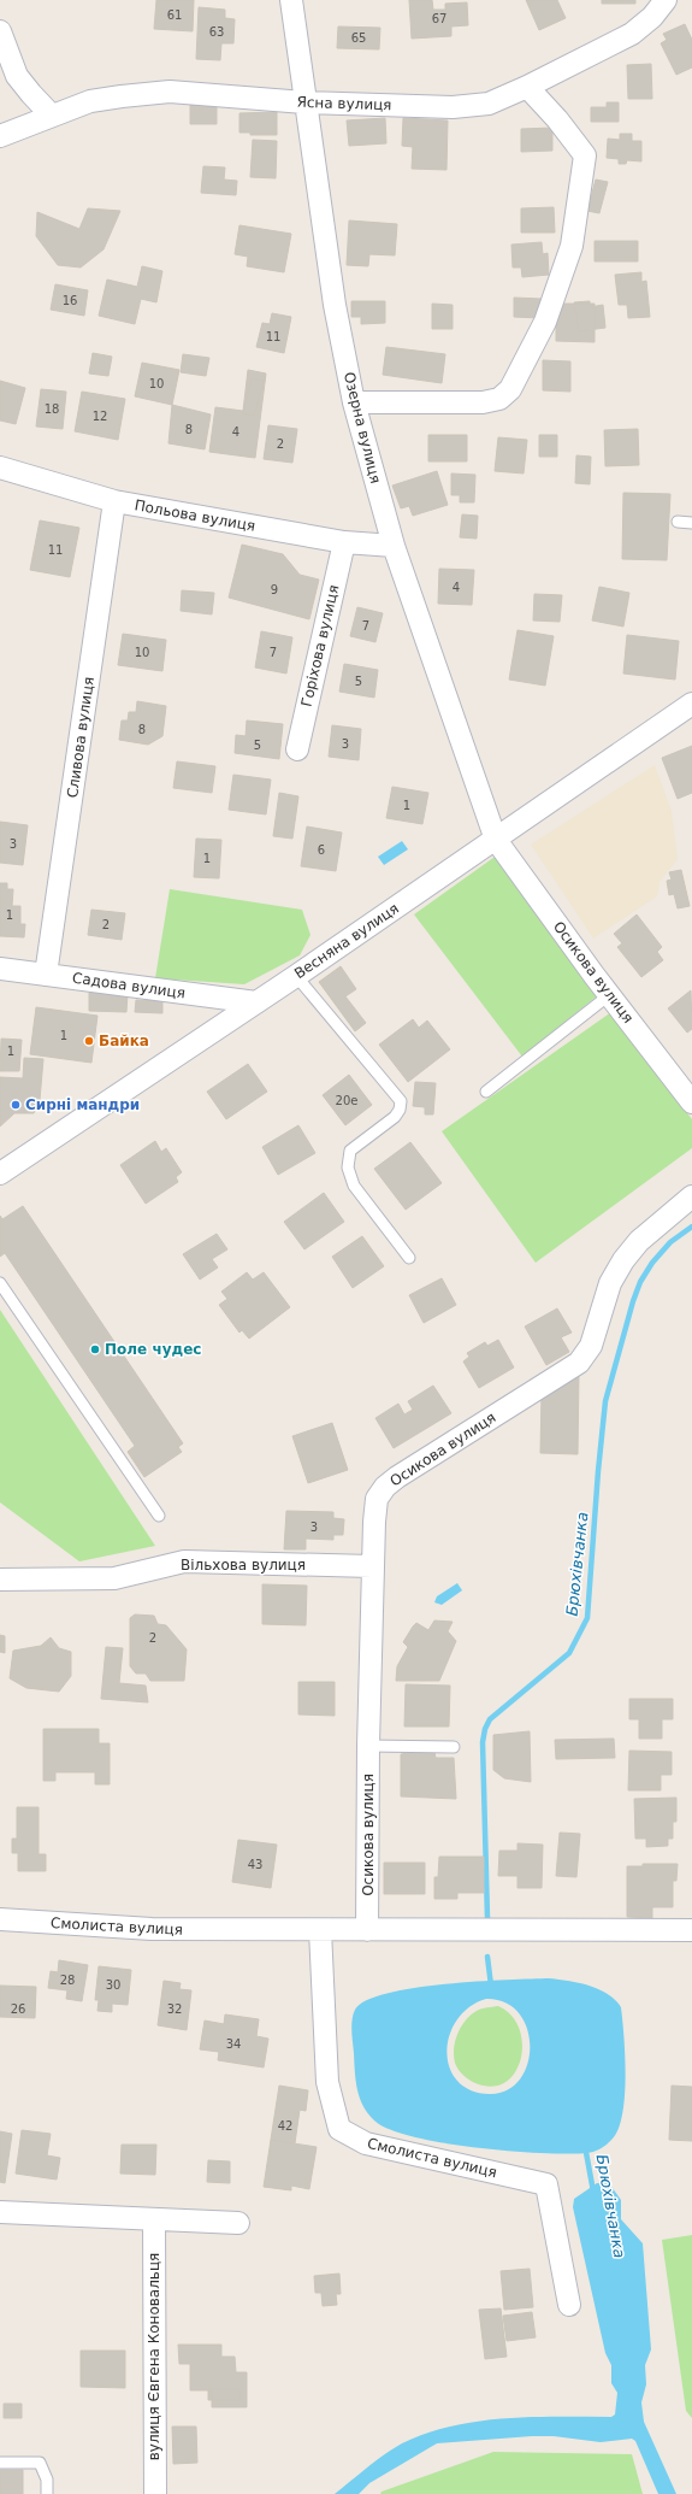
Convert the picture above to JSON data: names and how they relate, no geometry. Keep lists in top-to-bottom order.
{
  "streets": {
    "street": [
      "Ясна вулиця",
      "Озерна вулиця",
      "Польова вулиця",
      "Горіхова вулиця",
      "Сливова вулиця",
      "Весняна вулиця",
      "Осикова вулиця",
      "Садова вулиця",
      "Вільхова вулиця",
      "Смолиста вулиця",
      "вулиця Євгена Коновальця"
    ]
  },
  "crossings": [
    ["Ясна вулиця", "Озерна вулиця"],
    ["Озерна вулиця", "Польова вулиця"],
    ["Озерна вулиця", "Весняна вулиця"],
    ["Озерна вулиця", "Осикова вулиця"],
    ["Польова вулиця", "Горіхова вулиця"],
    ["Польова вулиця", "Сливова вулиця"],
    ["Сливова вулиця", "Садова вулиця"],
    ["Весняна вулиця", "Осикова вулиця"],
    ["Весняна вулиця", "Садова вулиця"],
    ["Осикова вулиця", "Вільхова вулиця"],
    ["Осикова вулиця", "Смолиста вулиця"]
  ],
  "water": ["Брюхівчанка"],
  "places": ["Байка", "Сирні мандри", "Поле чудес"],
  "house_numbers": [
    "61",
    "67",
    "63",
    "65",
    "16",
    "11",
    "10",
    "18",
    "12",
    "8",
    "4",
    "2",
    "11",
    "4",
    "9",
    "7",
    "10",
    "7",
    "5",
    "8",
    "3",
    "5",
    "1",
    "3",
    "6",
    "1",
    "1",
    "2",
    "1",
    "1",
    "20е",
    "3",
    "2",
    "43",
    "28",
    "30",
    "26",
    "32",
    "34",
    "42"
  ]
}
